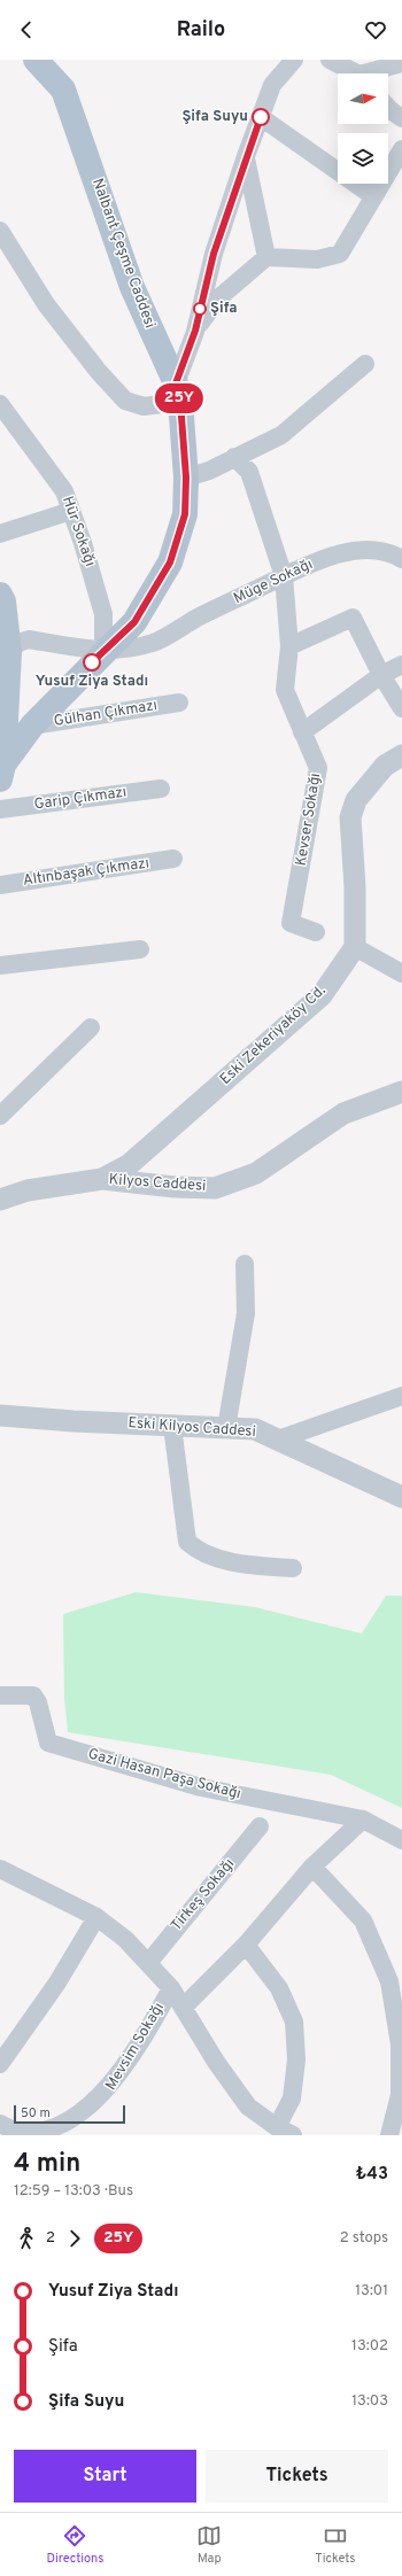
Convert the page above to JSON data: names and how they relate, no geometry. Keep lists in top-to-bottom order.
{
  "streets": {
    "main road": ["Nalbant Çeşme Caddesi"],
    "street": [
      "Hür Sokağı",
      "Müge Sokağı",
      "Gülhan Çıkmazı",
      "Garip Çıkmazı",
      "Kevser Sokağı",
      "Altınbaşak Çıkmazı",
      "Eski Zekeriyaköy Cd.",
      "Kilyos Caddesi",
      "Eski Kilyos Caddesi",
      "Gazi Hasan Paşa Sokağı",
      "Tirkeş Sokağı",
      "Mevsim Sokağı"
    ]
  },
  "crossings": [
    ["Nalbant Çeşme Caddesi", "Hür Sokağı"],
    ["Nalbant Çeşme Caddesi", "Müge Sokağı"],
    ["Nalbant Çeşme Caddesi", "Gülhan Çıkmazı"],
    ["Hür Sokağı", "Müge Sokağı"],
    ["Müge Sokağı", "Kevser Sokağı"],
    ["Eski Zekeriyaköy Cd.", "Kilyos Caddesi"]
  ],
  "places": ["Şifa Suyu", "Şifa", "Yusuf Ziya Stadı"],
  "lines": ["bus line 25Y"],
  "scale_bar": "50 m",
  "north": "right",
  "page": {
    "header": "Railo",
    "on_map": "25Y",
    "scale": "50 m",
    "heading": ["4 min", "12:59 – 13:03 · Bus", "₺43"],
    "legs": ["2", "25Y", "2 stops"],
    "list": [
      {
        "name": "Yusuf Ziya Stadı",
        "value": "13:01"
      },
      {
        "name": "Şifa",
        "value": "13:02"
      },
      {
        "name": "Şifa Suyu",
        "value": "13:03"
      }
    ],
    "buttons": ["Start", "Tickets"],
    "tabs": ["Directions", "Map", "Tickets"]
  }
}
